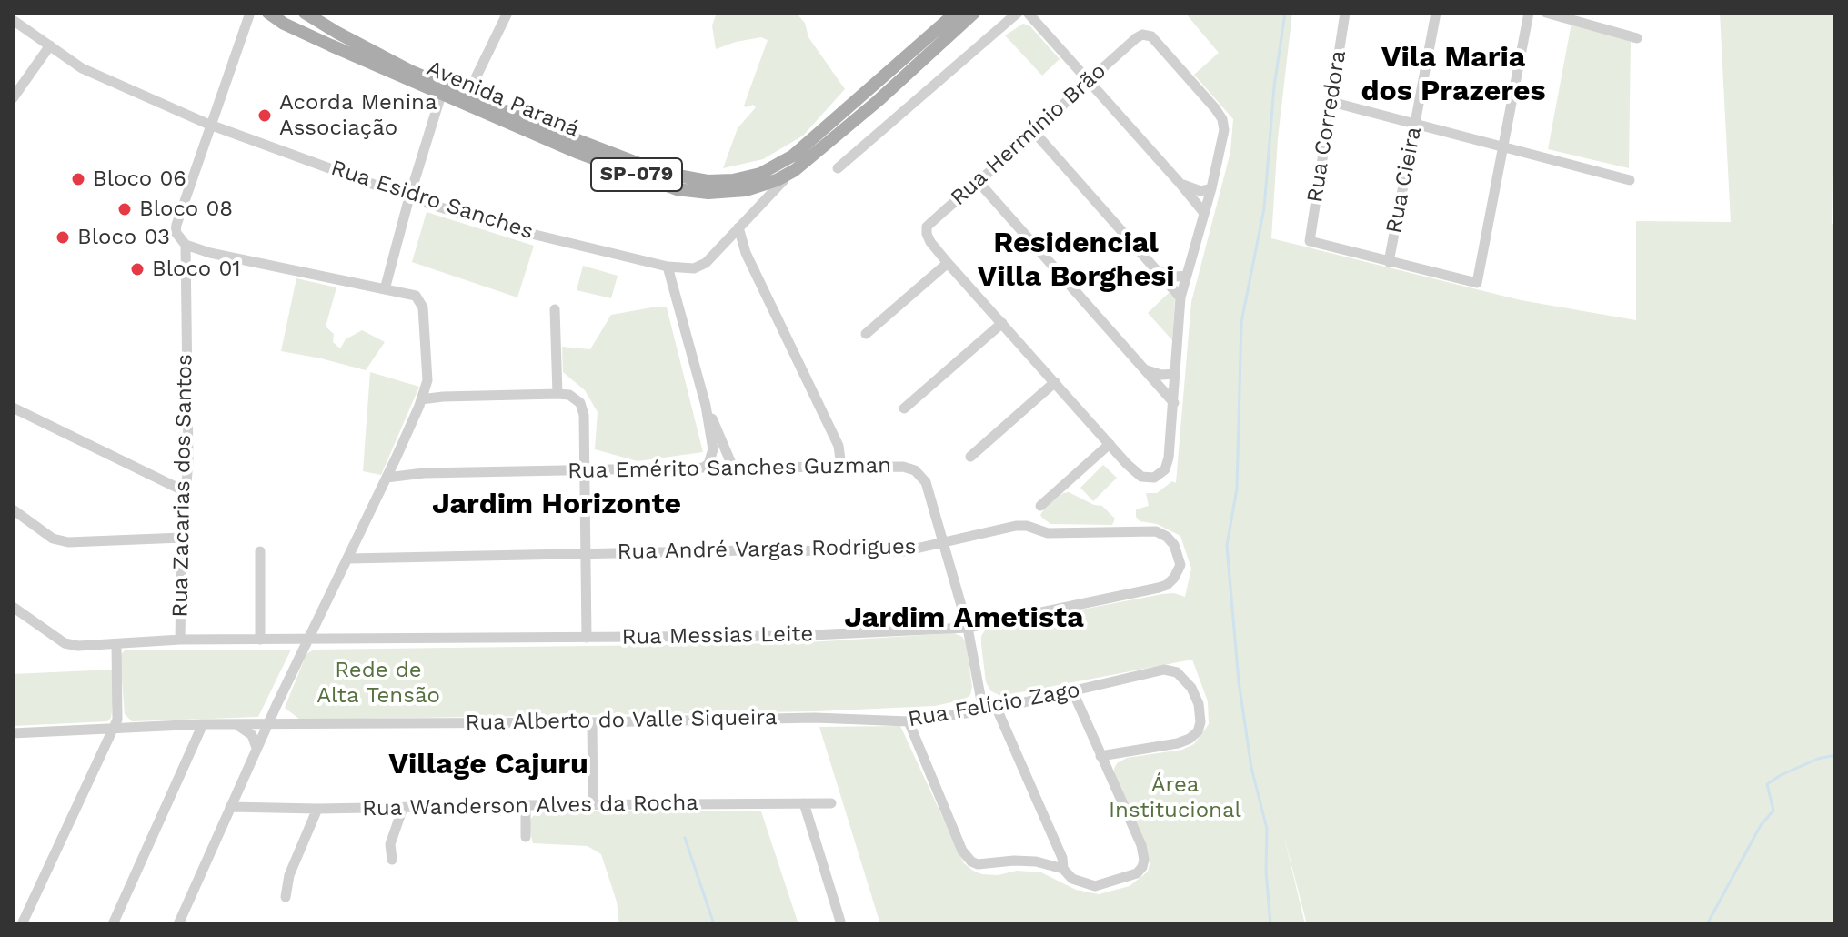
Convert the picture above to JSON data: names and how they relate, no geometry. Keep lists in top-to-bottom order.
{
  "streets": {
    "main road": ["Avenida Paraná", "SP-079"],
    "street": [
      "Rua Corredora",
      "Rua Hermínio Brão",
      "Rua Cieira",
      "Rua Esidro Sanches",
      "Rua Emérito Sanches Guzman",
      "Rua Zacarias dos Santos",
      "Rua André Vargas Rodrigues",
      "Rua Messias Leite",
      "Rua Felício Zago",
      "Rua Alberto do Valle Siqueira",
      "Rua Wanderson Alves da Rocha"
    ]
  },
  "crossings": [
    ["Avenida Paraná", "Rua Esidro Sanches"],
    ["Rua Corredora", "Rua Cieira"],
    ["Rua Esidro Sanches", "Rua Zacarias dos Santos"],
    ["Rua Emérito Sanches Guzman", "Rua André Vargas Rodrigues"],
    ["Rua Emérito Sanches Guzman", "Rua Messias Leite"],
    ["Rua Emérito Sanches Guzman", "Rua Felício Zago"],
    ["Rua Zacarias dos Santos", "Rua Messias Leite"],
    ["Rua André Vargas Rodrigues", "Rua Messias Leite"],
    ["Rua Felício Zago", "Rua Alberto do Valle Siqueira"]
  ],
  "districts": [
    "Vila Maria dos Prazeres",
    "Residencial Villa Borghesi",
    "Jardim Horizonte",
    "Jardim Ametista",
    "Village Cajuru"
  ],
  "parks": ["Rede de Alta Tensão", "Área Institucional"],
  "places": [
    "Acorda Menina Associação",
    "Bloco 06",
    "Bloco 08",
    "Bloco 03",
    "Bloco 01"
  ]
}
